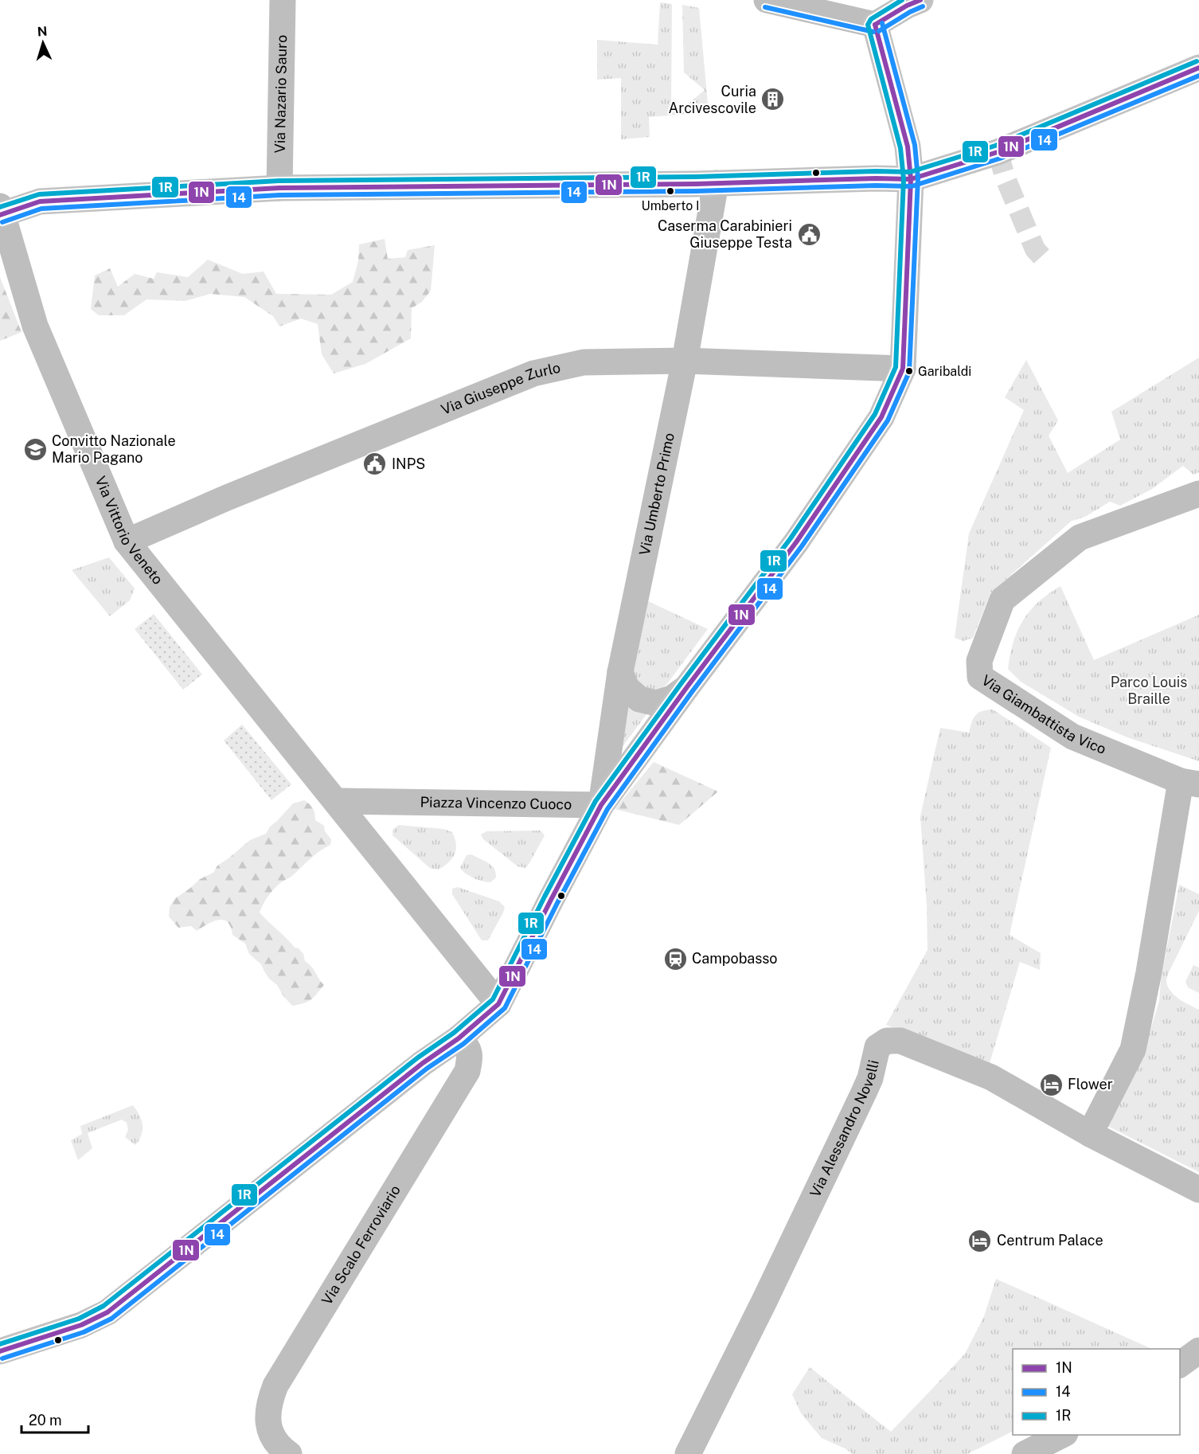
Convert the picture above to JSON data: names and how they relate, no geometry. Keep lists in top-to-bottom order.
{
  "streets": {
    "street": [
      "Via Nazario Sauro",
      "Via Giuseppe Zurlo",
      "Via Umberto Primo",
      "Via Vittorio Veneto",
      "Via Giambattista Vico",
      "Piazza Vincenzo Cuoco",
      "Via Alessandro Novelli",
      "Via Scalo Ferroviario"
    ]
  },
  "crossings": [
    ["Via Giuseppe Zurlo", "Via Umberto Primo"],
    ["Via Giuseppe Zurlo", "Via Vittorio Veneto"],
    ["Via Umberto Primo", "Piazza Vincenzo Cuoco"],
    ["Via Vittorio Veneto", "Piazza Vincenzo Cuoco"],
    ["Via Giambattista Vico", "Via Alessandro Novelli"]
  ],
  "parks": ["Parco Louis Braille"],
  "places": {
    "building": ["Curia Arcivescovile"],
    "other": ["Umberto I", "Garibaldi"],
    "public building": ["Caserma Carabinieri Giuseppe Testa", "INPS"],
    "school or university": ["Convitto Nazionale Mario Pagano"],
    "station": ["Campobasso"],
    "hotel": ["Flower", "Centrum Palace"]
  },
  "lines": ["transit line 1N", "transit line 1R", "transit line 14"],
  "legend": ["1N", "14", "1R"],
  "scale_bar": "20 m",
  "north": "top"
}
